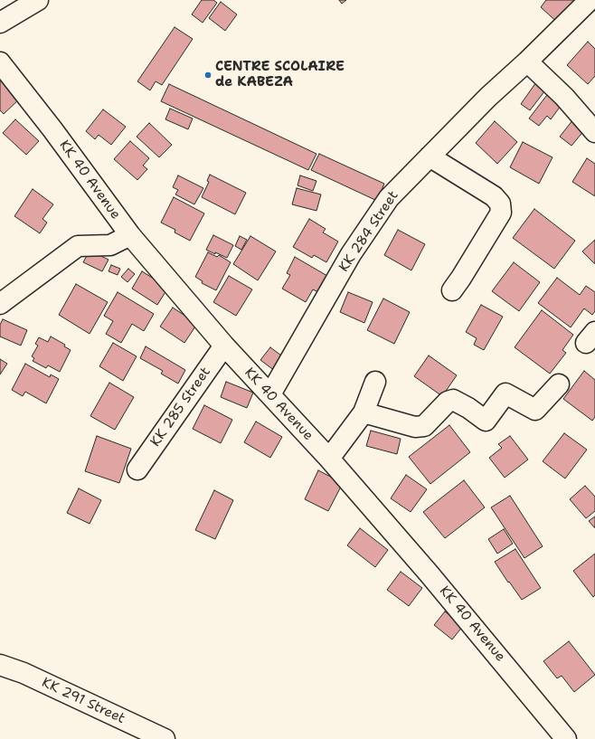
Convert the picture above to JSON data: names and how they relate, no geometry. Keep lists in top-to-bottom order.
{
  "streets": {
    "street": [
      "KK 40 Avenue",
      "KK 284 Street",
      "KK 285 Street",
      "KK 291 Street"
    ]
  },
  "crossings": [
    ["KK 40 Avenue", "KK 284 Street"],
    ["KK 40 Avenue", "KK 285 Street"]
  ],
  "places": ["CENTRE SCOLAIRE de KABEZA"]
}
